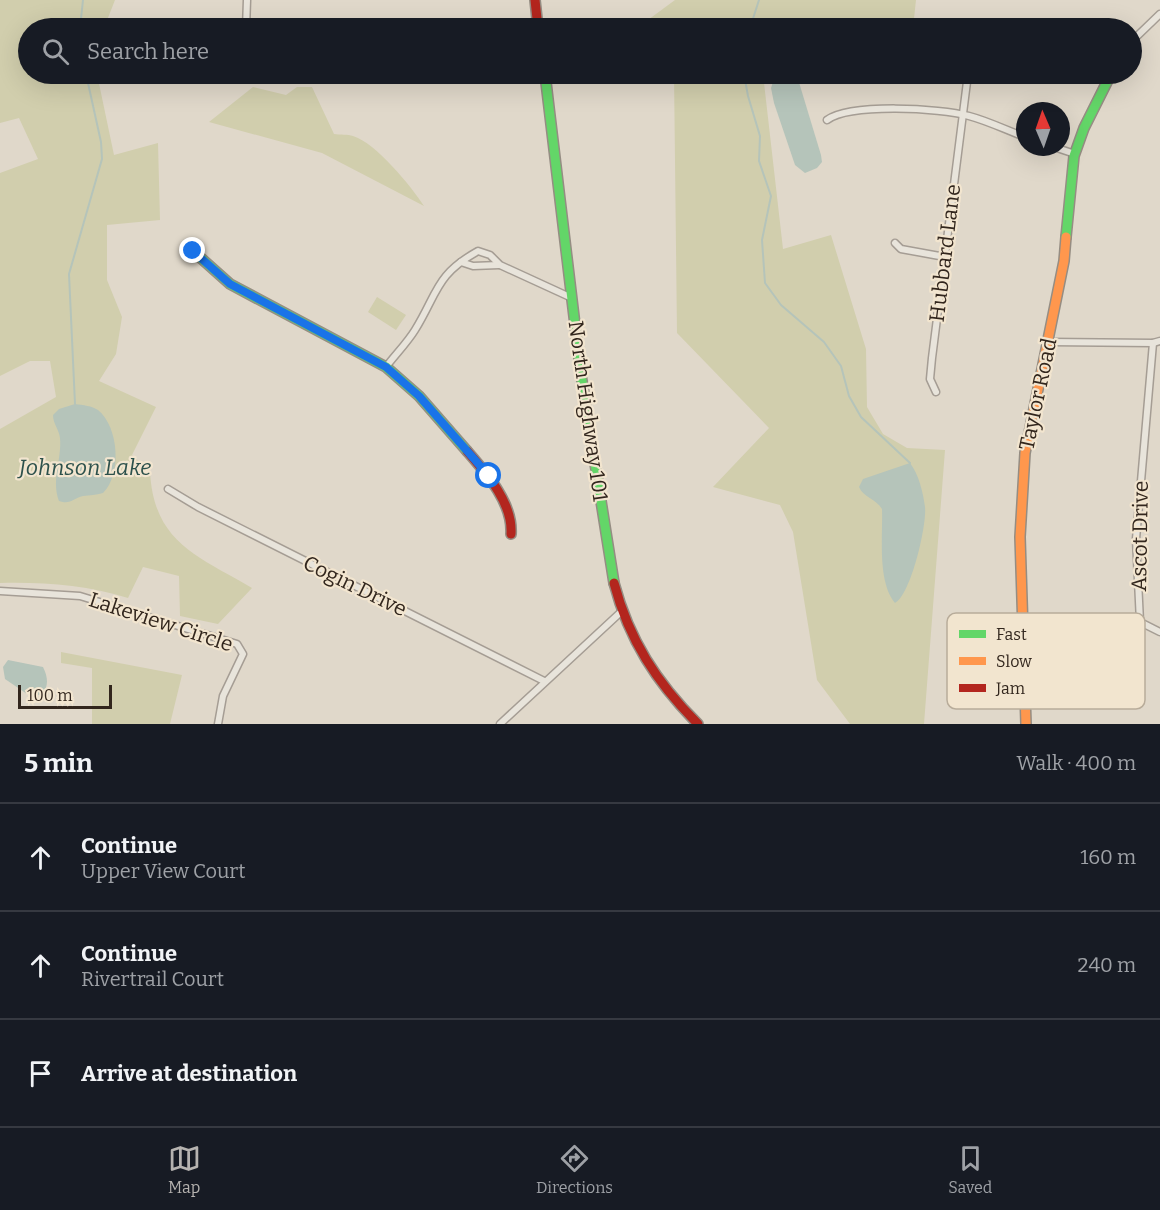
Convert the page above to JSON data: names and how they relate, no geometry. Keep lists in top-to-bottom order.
{
  "streets": {
    "street": [
      "Hubbard Lane",
      "Taylor Road",
      "North Highway 101",
      "Ascot Drive",
      "Cogin Drive",
      "Lakeview Circle"
    ]
  },
  "water": ["Johnson Lake"],
  "legend": ["Fast", "Slow", "Jam"],
  "scale_bar": "100 m",
  "north": "top",
  "page": {
    "search": "Search here",
    "scale": "100 m",
    "heading": ["5 min", "Walk · 400 m"],
    "list": [
      ["Continue", "Upper View Court", "160 m"],
      ["Continue", "Rivertrail Court", "240 m"],
      "Arrive at destination"
    ],
    "nav": ["Map", "Directions", "Saved"]
  }
}
